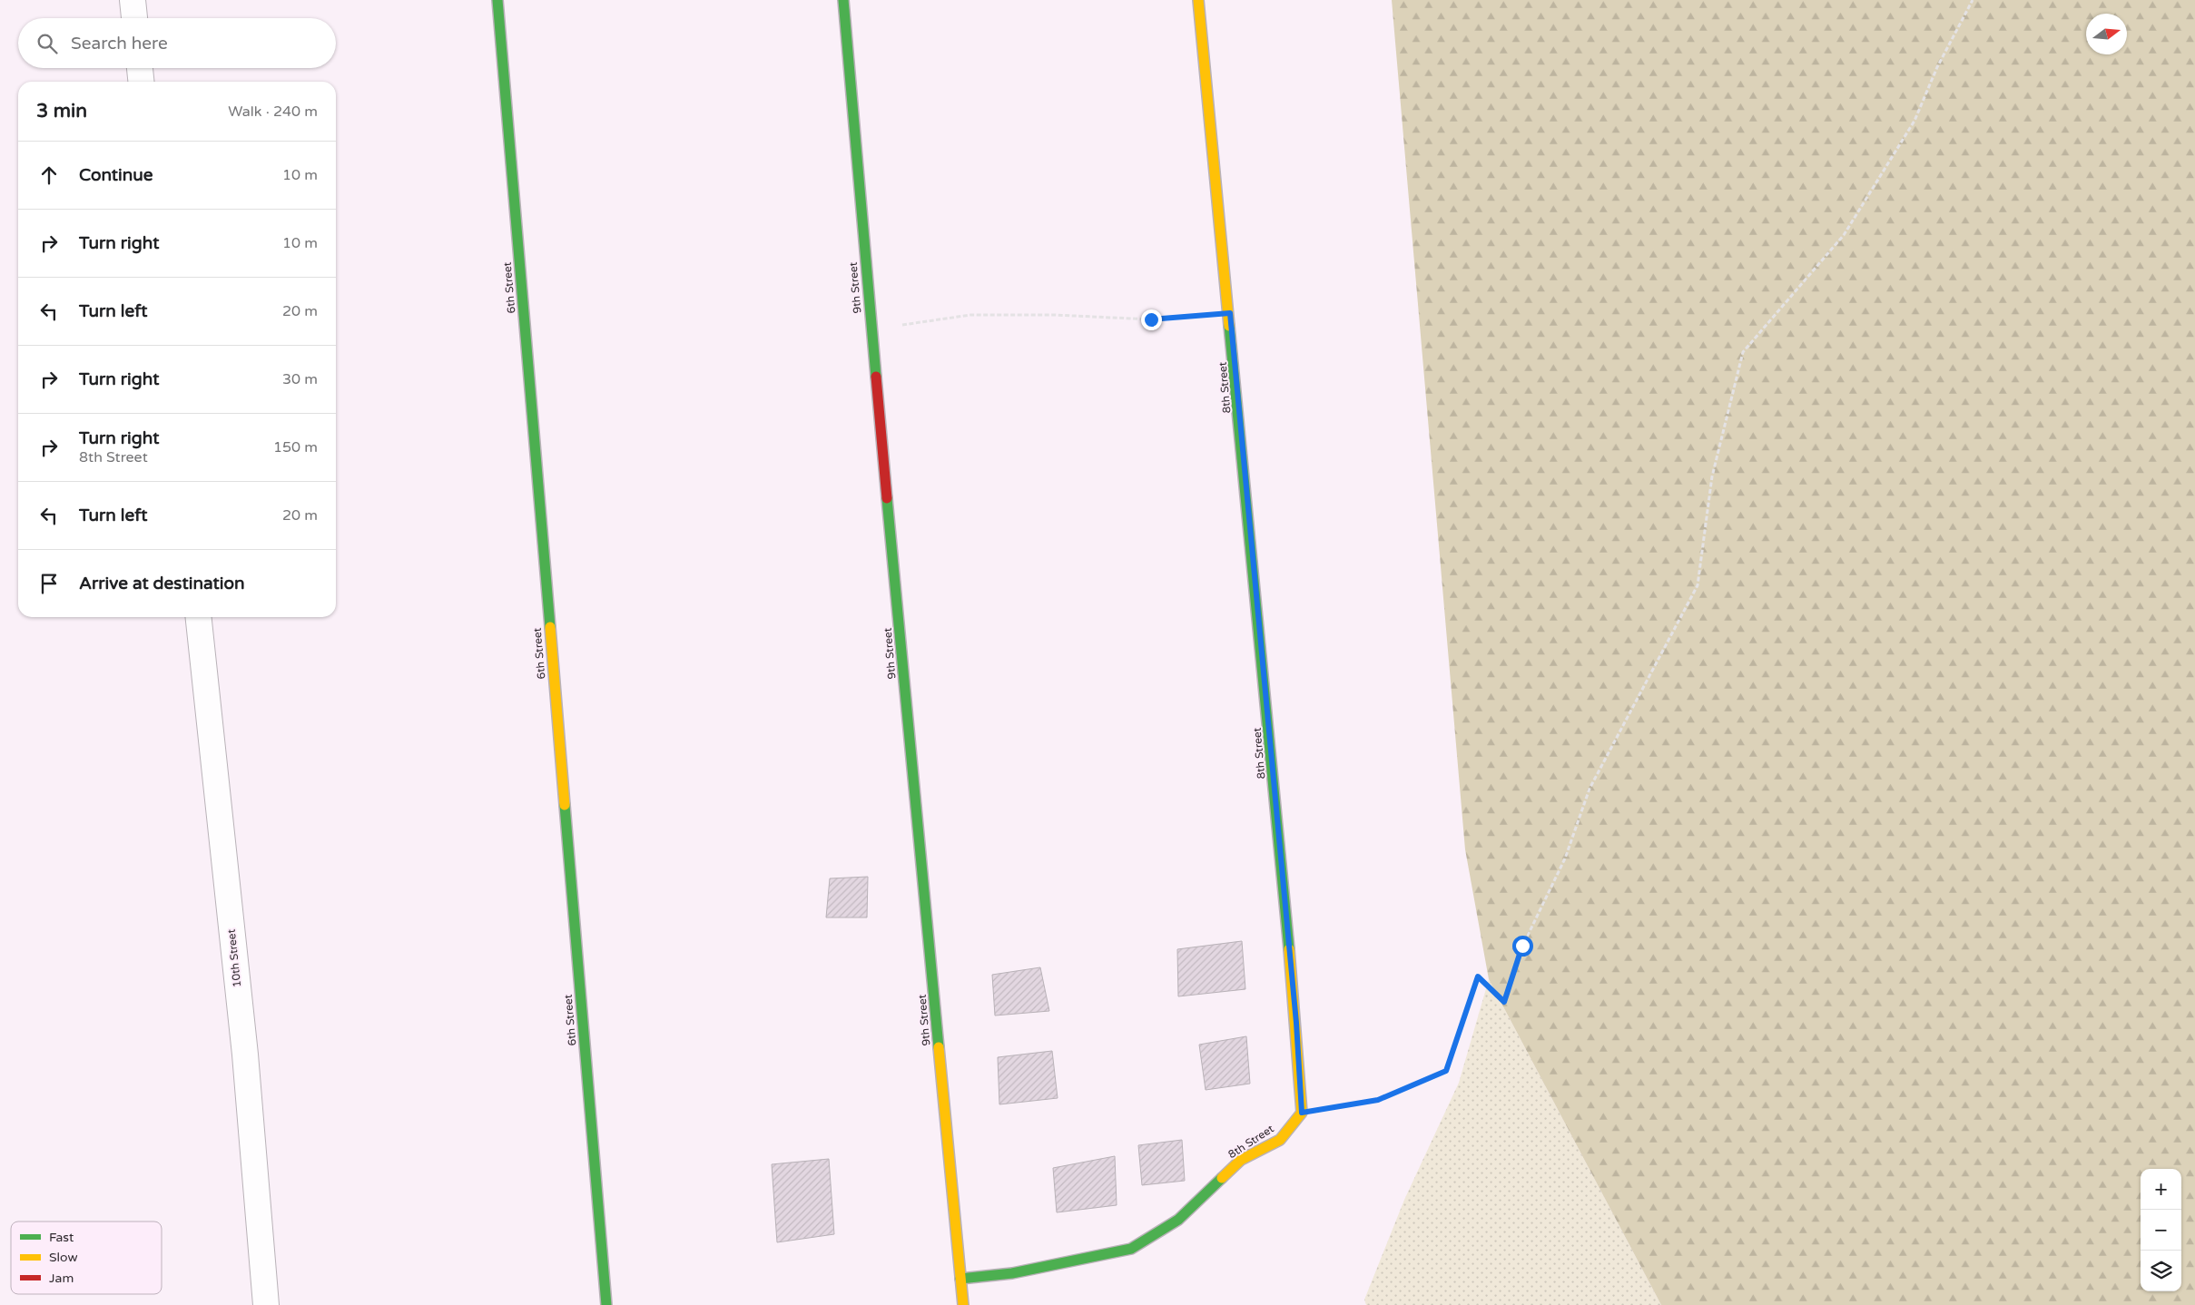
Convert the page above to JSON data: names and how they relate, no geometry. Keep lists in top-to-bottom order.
{
  "streets": {
    "street": [
      "6th Street",
      "9th Street",
      "8th Street",
      "10th Street"
    ]
  },
  "crossings": [
    ["9th Street", "8th Street"]
  ],
  "legend": ["Fast", "Slow", "Jam"],
  "north": "right",
  "page": {
    "search": "Search here",
    "heading": ["3 min", "Walk · 240 m"],
    "list": [
      ["Continue", "10 m"],
      ["Turn right", "10 m"],
      ["Turn left", "20 m"],
      ["Turn right", "30 m"],
      ["Turn right", "8th Street", "150 m"],
      ["Turn left", "20 m"],
      "Arrive at destination"
    ],
    "map_buttons": ["+", "−"]
  }
}
